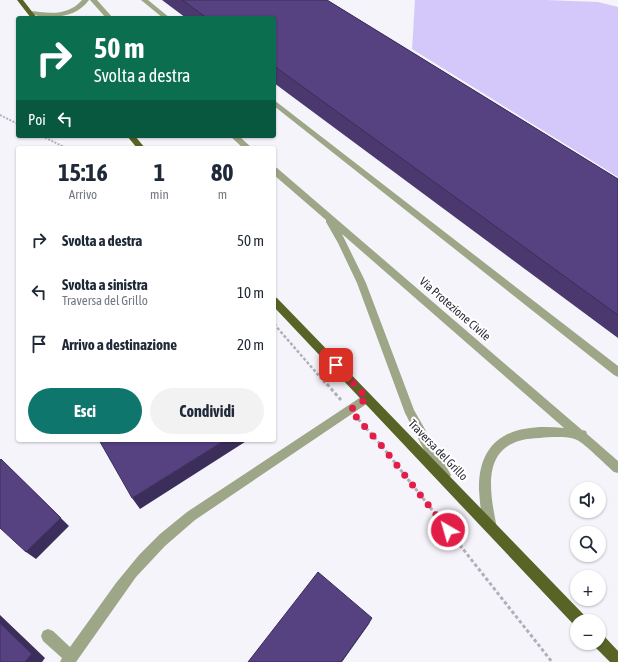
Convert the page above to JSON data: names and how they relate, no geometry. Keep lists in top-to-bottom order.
{
  "streets": {
    "main road": ["Traversa del Grillo"],
    "street": ["Via Protezione Civile"]
  },
  "page": {
    "turn": ["50 m", "Svolta a destra"],
    "then": "Poi",
    "eta": [
      "15:16",
      "Arrivo",
      "1",
      "min",
      "80",
      "m"
    ],
    "list": [
      {
        "name": "Svolta a destra",
        "value": "50 m"
      },
      {
        "name": "Svolta a sinistra",
        "note": "Traversa del Grillo",
        "value": "10 m"
      },
      {
        "name": "Arrivo a destinazione",
        "value": "20 m"
      }
    ],
    "buttons": ["Esci", "Condividi"],
    "map_buttons": ["+", "−"]
  }
}
